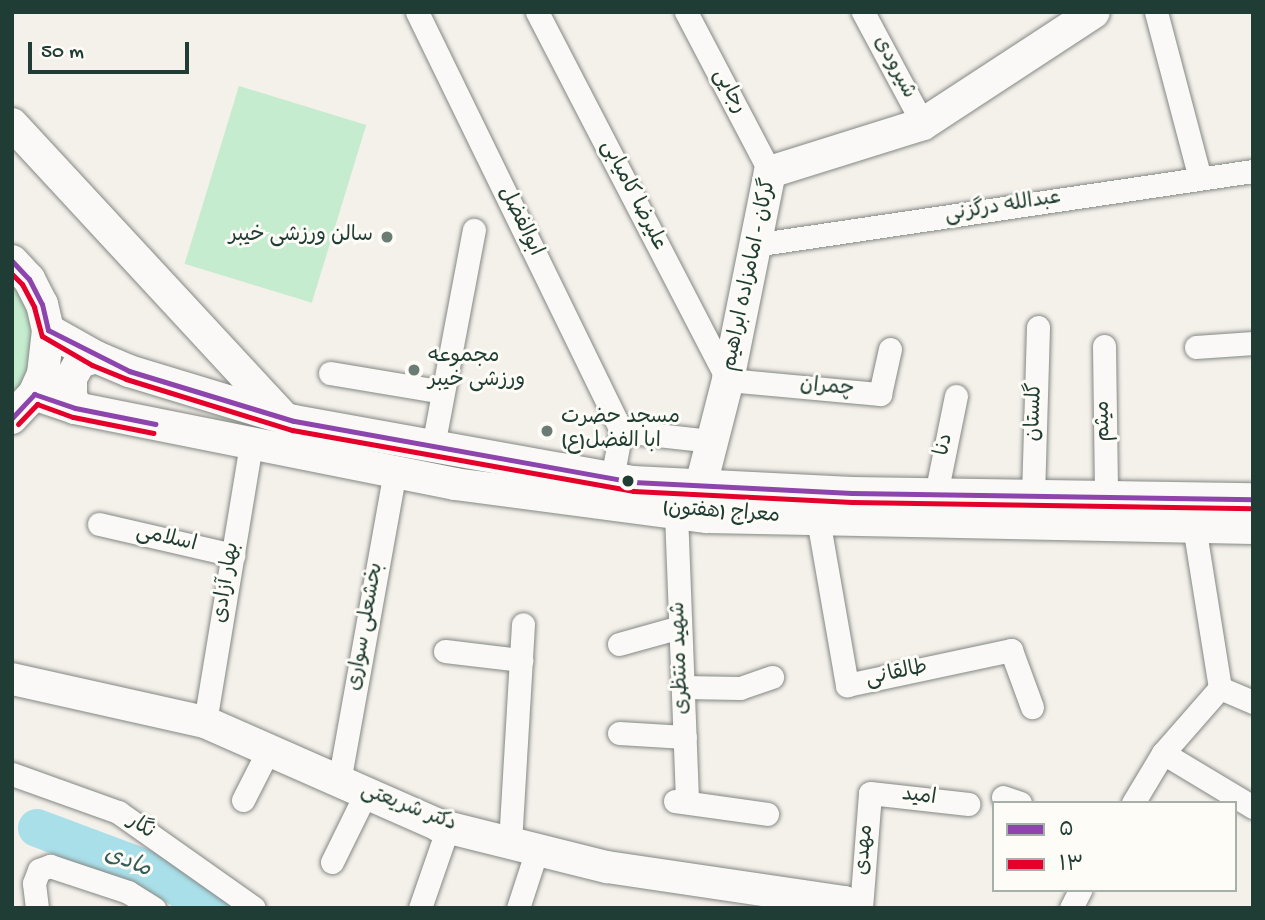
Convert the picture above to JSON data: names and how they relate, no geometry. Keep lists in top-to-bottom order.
{
  "streets": {
    "main road": ["گرکان - امامزاده ابراهیم", "معراج (هفتون)", "دکتر شریعتی"],
    "street": [
      "شیرودی",
      "رجایی",
      "علیرضا کامیابی",
      "عبدالله درگزنی",
      "ابوالفضل",
      "چمران",
      "گلستان",
      "میثم",
      "دنا",
      "اسلامی",
      "بهار آزادی",
      "بخشعلی سواری",
      "شهید منتظری",
      "طالقانی",
      "امید",
      "نگار",
      "مهدی"
    ]
  },
  "crossings": [
    ["شیرودی", "گرکان - امامزاده ابراهیم"],
    ["رجایی", "گرکان - امامزاده ابراهیم"],
    ["علیرضا کامیابی", "گرکان - امامزاده ابراهیم"],
    ["علیرضا کامیابی", "چمران"],
    ["عبدالله درگزنی", "گرکان - امامزاده ابراهیم"],
    ["گرکان - امامزاده ابراهیم", "چمران"],
    ["گرکان - امامزاده ابراهیم", "معراج (هفتون)"],
    ["گلستان", "معراج (هفتون)"],
    ["میثم", "معراج (هفتون)"],
    ["دنا", "معراج (هفتون)"],
    ["معراج (هفتون)", "بهار آزادی"],
    ["معراج (هفتون)", "بخشعلی سواری"],
    ["معراج (هفتون)", "شهید منتظری"],
    ["معراج (هفتون)", "طالقانی"],
    ["اسلامی", "بهار آزادی"],
    ["بهار آزادی", "دکتر شریعتی"],
    ["بخشعلی سواری", "دکتر شریعتی"],
    ["امید", "مهدی"],
    ["دکتر شریعتی", "مهدی"]
  ],
  "water": ["مادی"],
  "places": ["سالن ورزشی خیبر", "مجموعه ورزشی خیبر", "مسجد حضرت ابا الفضل(ع)"],
  "lines": ["transit line ۵", "transit line ۱۳"],
  "legend": ["۵", "۱۳"],
  "scale_bar": "50 m"
}
